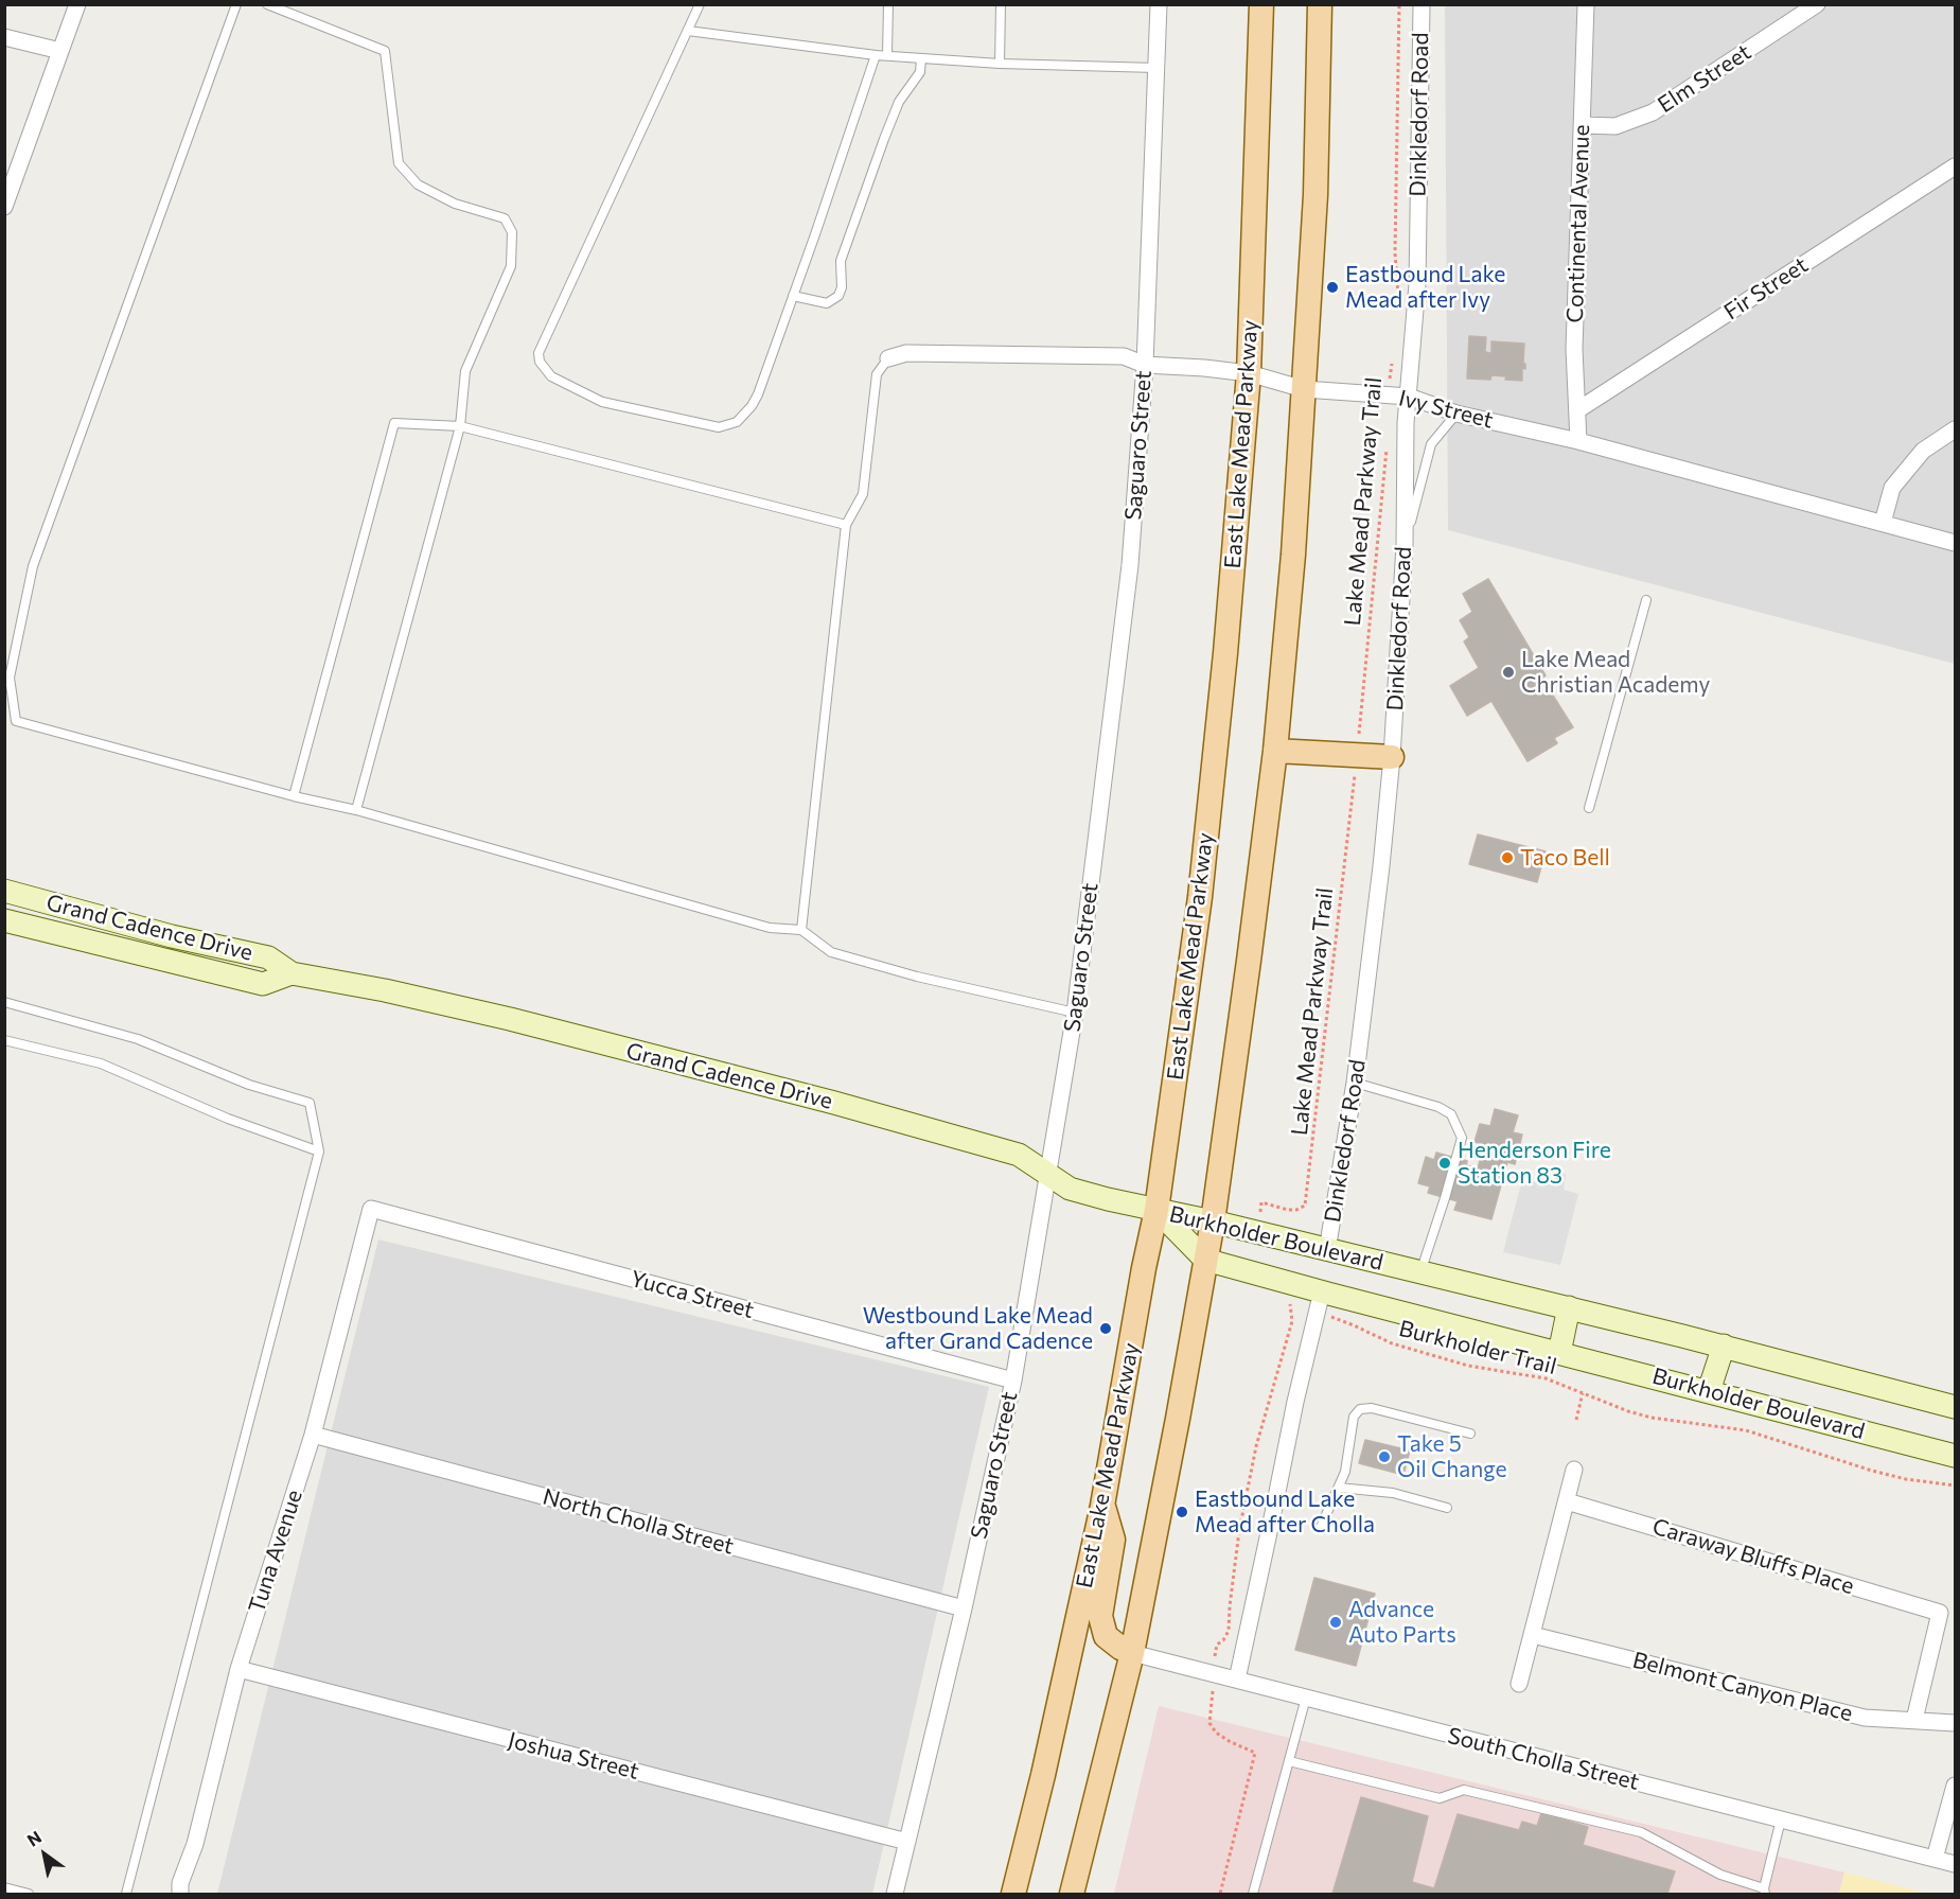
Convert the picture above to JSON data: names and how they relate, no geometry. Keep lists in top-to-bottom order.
{
  "streets": {
    "main road": ["East Lake Mead Parkway", "Grand Cadence Drive", "Burkholder Boulevard"],
    "street": [
      "Elm Street",
      "Dinkledorf Road",
      "Continental Avenue",
      "Fir Street",
      "Ivy Street",
      "Saguaro Street",
      "Yucca Street",
      "North Cholla Street",
      "Tuna Avenue",
      "Caraway Bluffs Place",
      "Belmont Canyon Place",
      "Joshua Street",
      "South Cholla Street"
    ],
    "path": ["Lake Mead Parkway Trail", "Burkholder Trail"]
  },
  "crossings": [
    ["Elm Street", "Continental Avenue"],
    ["Dinkledorf Road", "Ivy Street"],
    ["Dinkledorf Road", "Burkholder Boulevard"],
    ["Continental Avenue", "Fir Street"],
    ["Continental Avenue", "Ivy Street"],
    ["Ivy Street", "East Lake Mead Parkway"],
    ["Ivy Street", "Saguaro Street"],
    ["Ivy Street", "Lake Mead Parkway Trail"],
    ["East Lake Mead Parkway", "Grand Cadence Drive"],
    ["East Lake Mead Parkway", "Burkholder Boulevard"],
    ["Saguaro Street", "Grand Cadence Drive"],
    ["Saguaro Street", "Yucca Street"],
    ["Saguaro Street", "North Cholla Street"],
    ["Saguaro Street", "Joshua Street"],
    ["Grand Cadence Drive", "Burkholder Boulevard"],
    ["Burkholder Boulevard", "Burkholder Trail"],
    ["Yucca Street", "Tuna Avenue"],
    ["North Cholla Street", "Tuna Avenue"],
    ["Tuna Avenue", "Joshua Street"],
    ["Caraway Bluffs Place", "Belmont Canyon Place"]
  ],
  "places": [
    "Eastbound Lake Mead after Ivy",
    "Lake Mead Christian Academy",
    "Taco Bell",
    "Henderson Fire Station 83",
    "Westbound Lake Mead after Grand Cadence",
    "Take 5 Oil Change",
    "Eastbound Lake Mead after Cholla",
    "Advance Auto Parts"
  ],
  "north": "top left"
}
